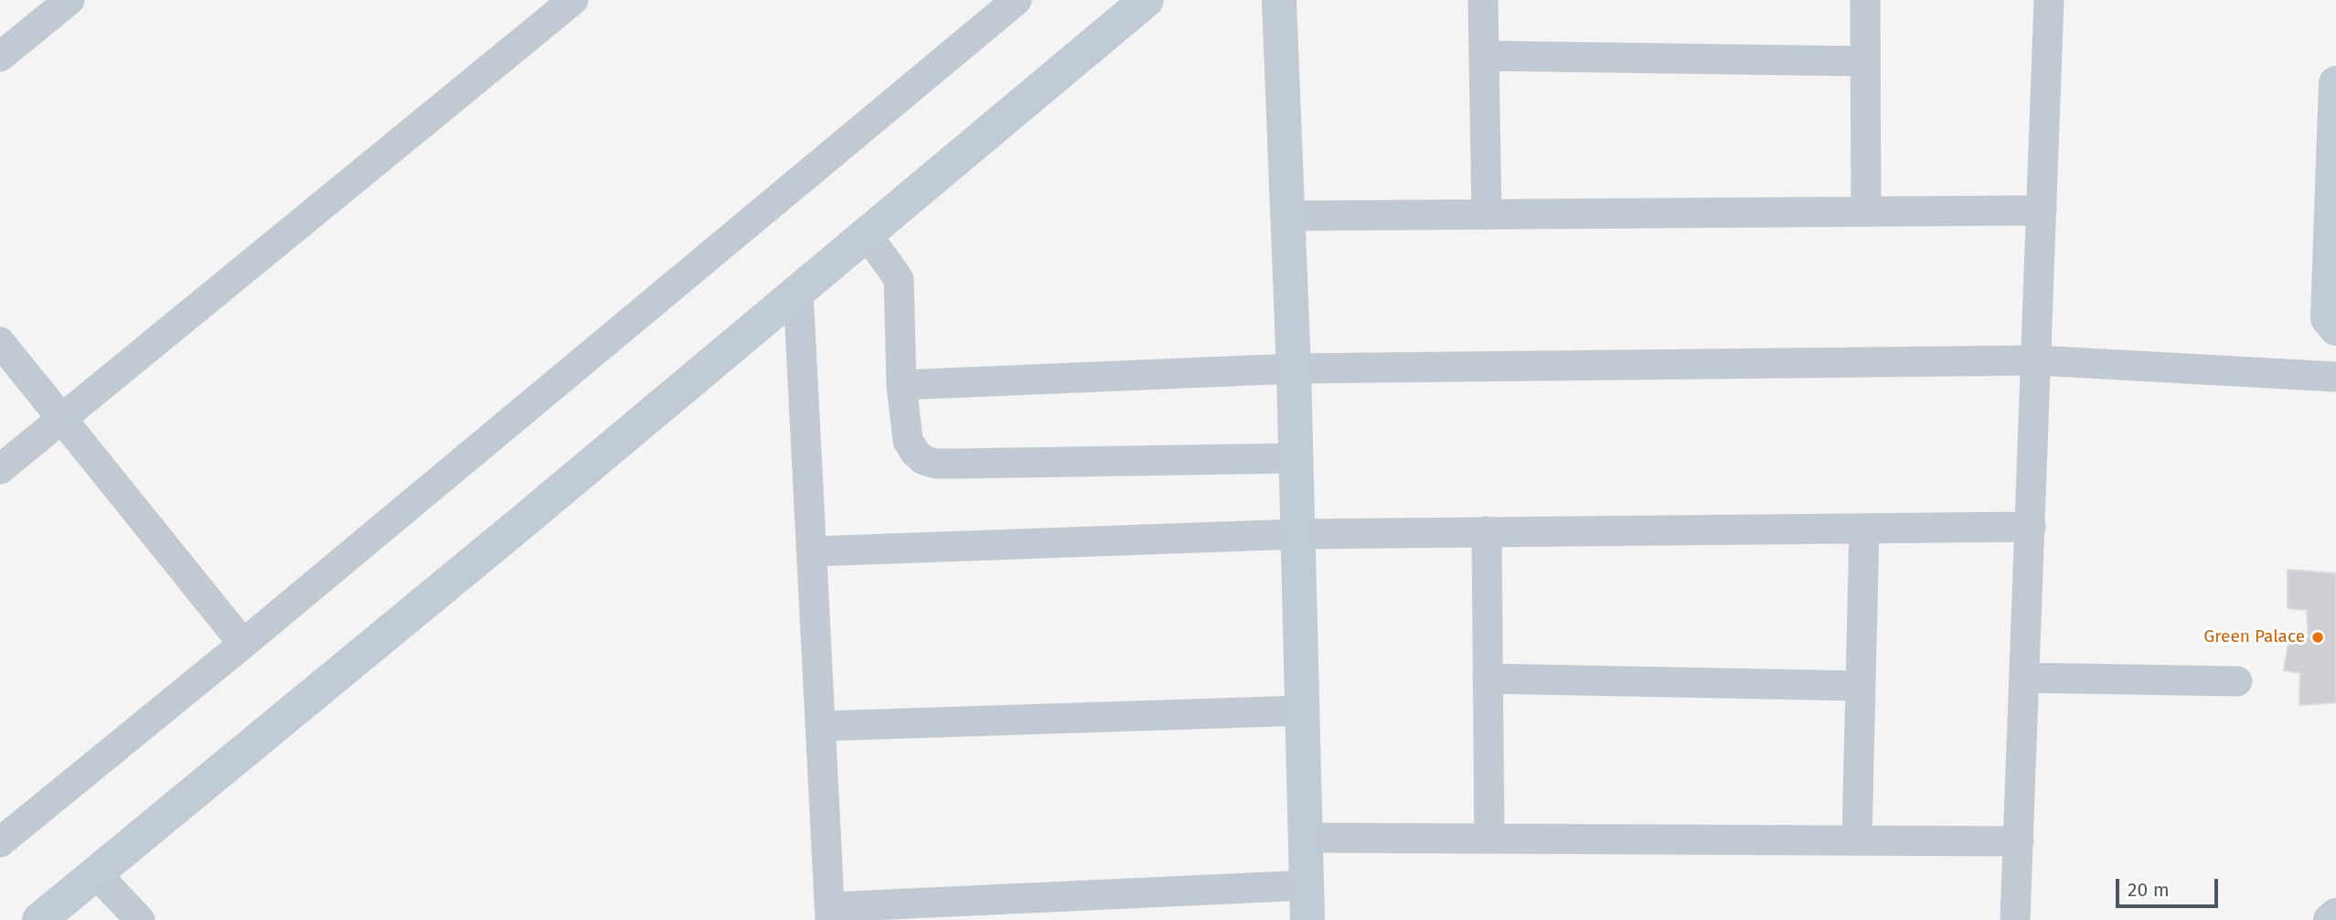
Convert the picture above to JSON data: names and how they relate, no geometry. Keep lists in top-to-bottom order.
{
  "places": ["Green Palace"],
  "scale_bar": "20 m"
}
